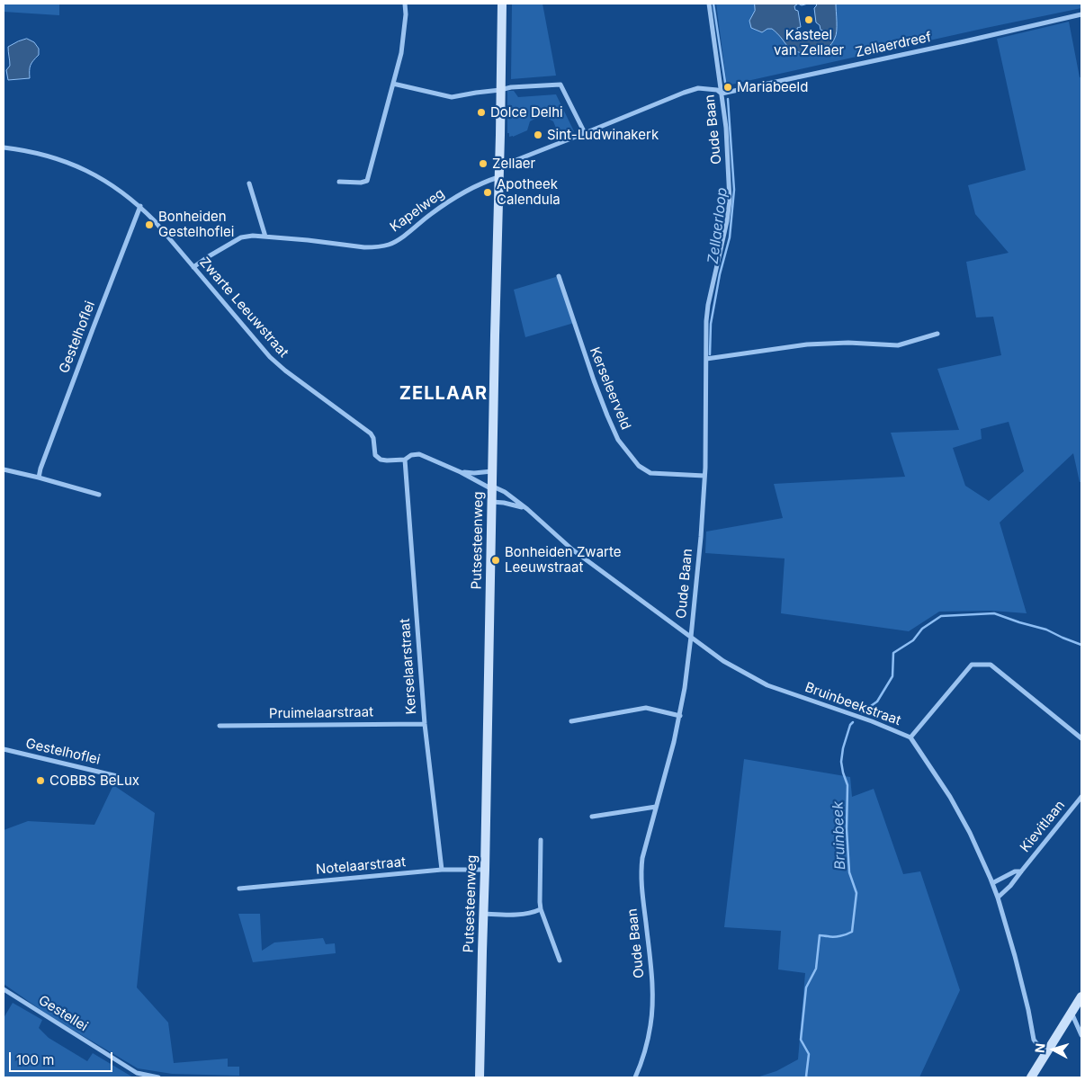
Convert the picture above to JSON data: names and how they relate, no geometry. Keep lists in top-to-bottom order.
{
  "streets": {
    "main road": ["Putsesteenweg"],
    "street": [
      "Zellaerdreef",
      "Oude Baan",
      "Kapelweg",
      "Zwarte Leeuwstraat",
      "Gestelhoflei",
      "Kerseleerveld",
      "Kerselaarstraat",
      "Bruinbeekstraat",
      "Pruimelaarstraat",
      "Kievitlaan",
      "Notelaarstraat",
      "Gestellei"
    ]
  },
  "crossings": [
    ["Zellaerdreef", "Oude Baan"],
    ["Zellaerdreef", "Putsesteenweg"],
    ["Oude Baan", "Kerseleerveld"],
    ["Oude Baan", "Bruinbeekstraat"],
    ["Kapelweg", "Zwarte Leeuwstraat"],
    ["Kapelweg", "Putsesteenweg"],
    ["Zwarte Leeuwstraat", "Gestelhoflei"],
    ["Zwarte Leeuwstraat", "Putsesteenweg"],
    ["Zwarte Leeuwstraat", "Kerselaarstraat"],
    ["Zwarte Leeuwstraat", "Bruinbeekstraat"],
    ["Putsesteenweg", "Bruinbeekstraat"],
    ["Putsesteenweg", "Notelaarstraat"],
    ["Kerselaarstraat", "Pruimelaarstraat"],
    ["Kerselaarstraat", "Notelaarstraat"],
    ["Bruinbeekstraat", "Kievitlaan"]
  ],
  "districts": ["ZELLAAR"],
  "water": ["Zellaerloop", "Bruinbeek"],
  "places": [
    "Kasteel van Zellaer",
    "Mariabeeld",
    "Dolce Delhi",
    "Sint-Ludwinakerk",
    "Zellaer",
    "Apotheek Calendula",
    "Bonheiden Gestelhoflei",
    "Bonheiden Zwarte Leeuwstraat",
    "COBBS BeLux"
  ],
  "scale_bar": "100 m",
  "north": "left"
}
